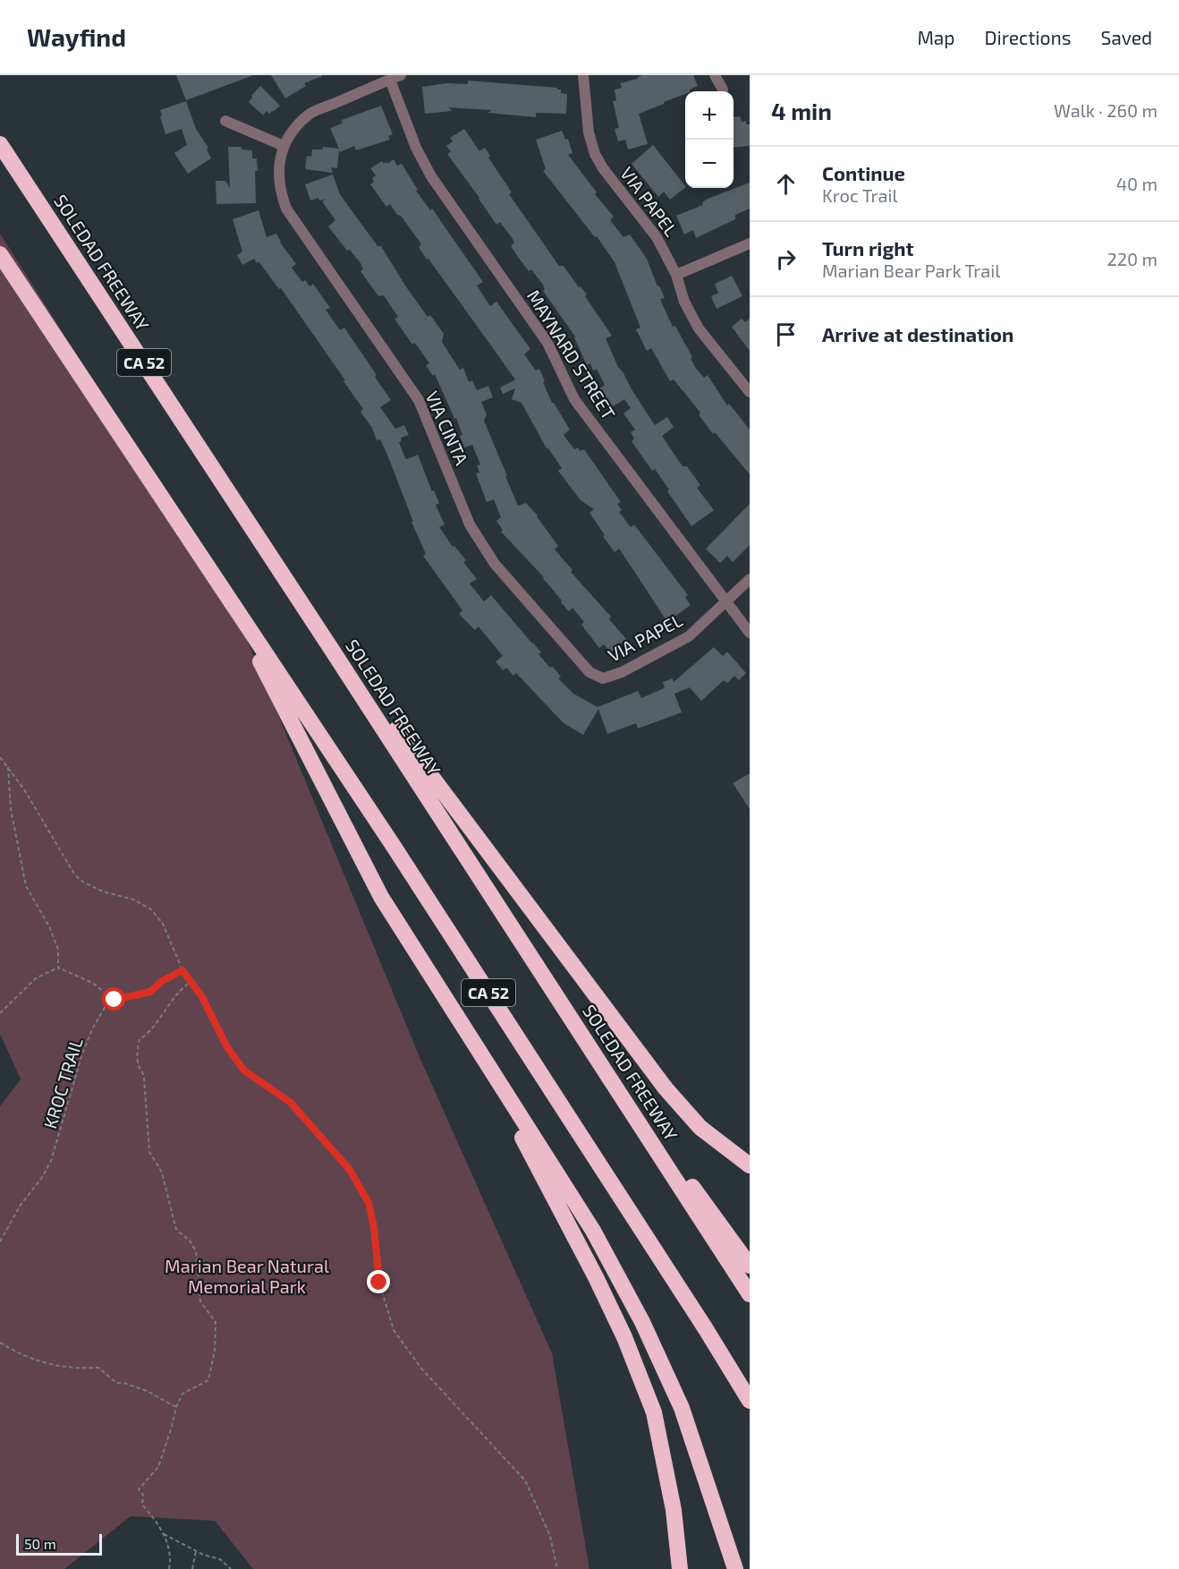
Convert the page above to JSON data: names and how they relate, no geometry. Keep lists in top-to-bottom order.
{
  "streets": {
    "highway": ["SOLEDAD FREEWAY", "CA 52"],
    "street": ["VIA PAPEL", "MAYNARD STREET", "VIA CINTA"],
    "path": ["KROC TRAIL"]
  },
  "crossings": [
    ["VIA PAPEL", "MAYNARD STREET"],
    ["VIA PAPEL", "VIA CINTA"]
  ],
  "parks": ["Marian Bear Natural Memorial Park"],
  "scale_bar": "50 m",
  "page": {
    "header": "Wayfind",
    "nav": ["Map", "Directions", "Saved"],
    "heading": ["4 min", "Walk · 260 m"],
    "map_buttons": ["+", "−"],
    "list": [
      ["Continue", "Kroc Trail", "40 m"],
      ["Turn right", "Marian Bear Park Trail", "220 m"],
      "Arrive at destination"
    ],
    "scale": "50 m"
  }
}
